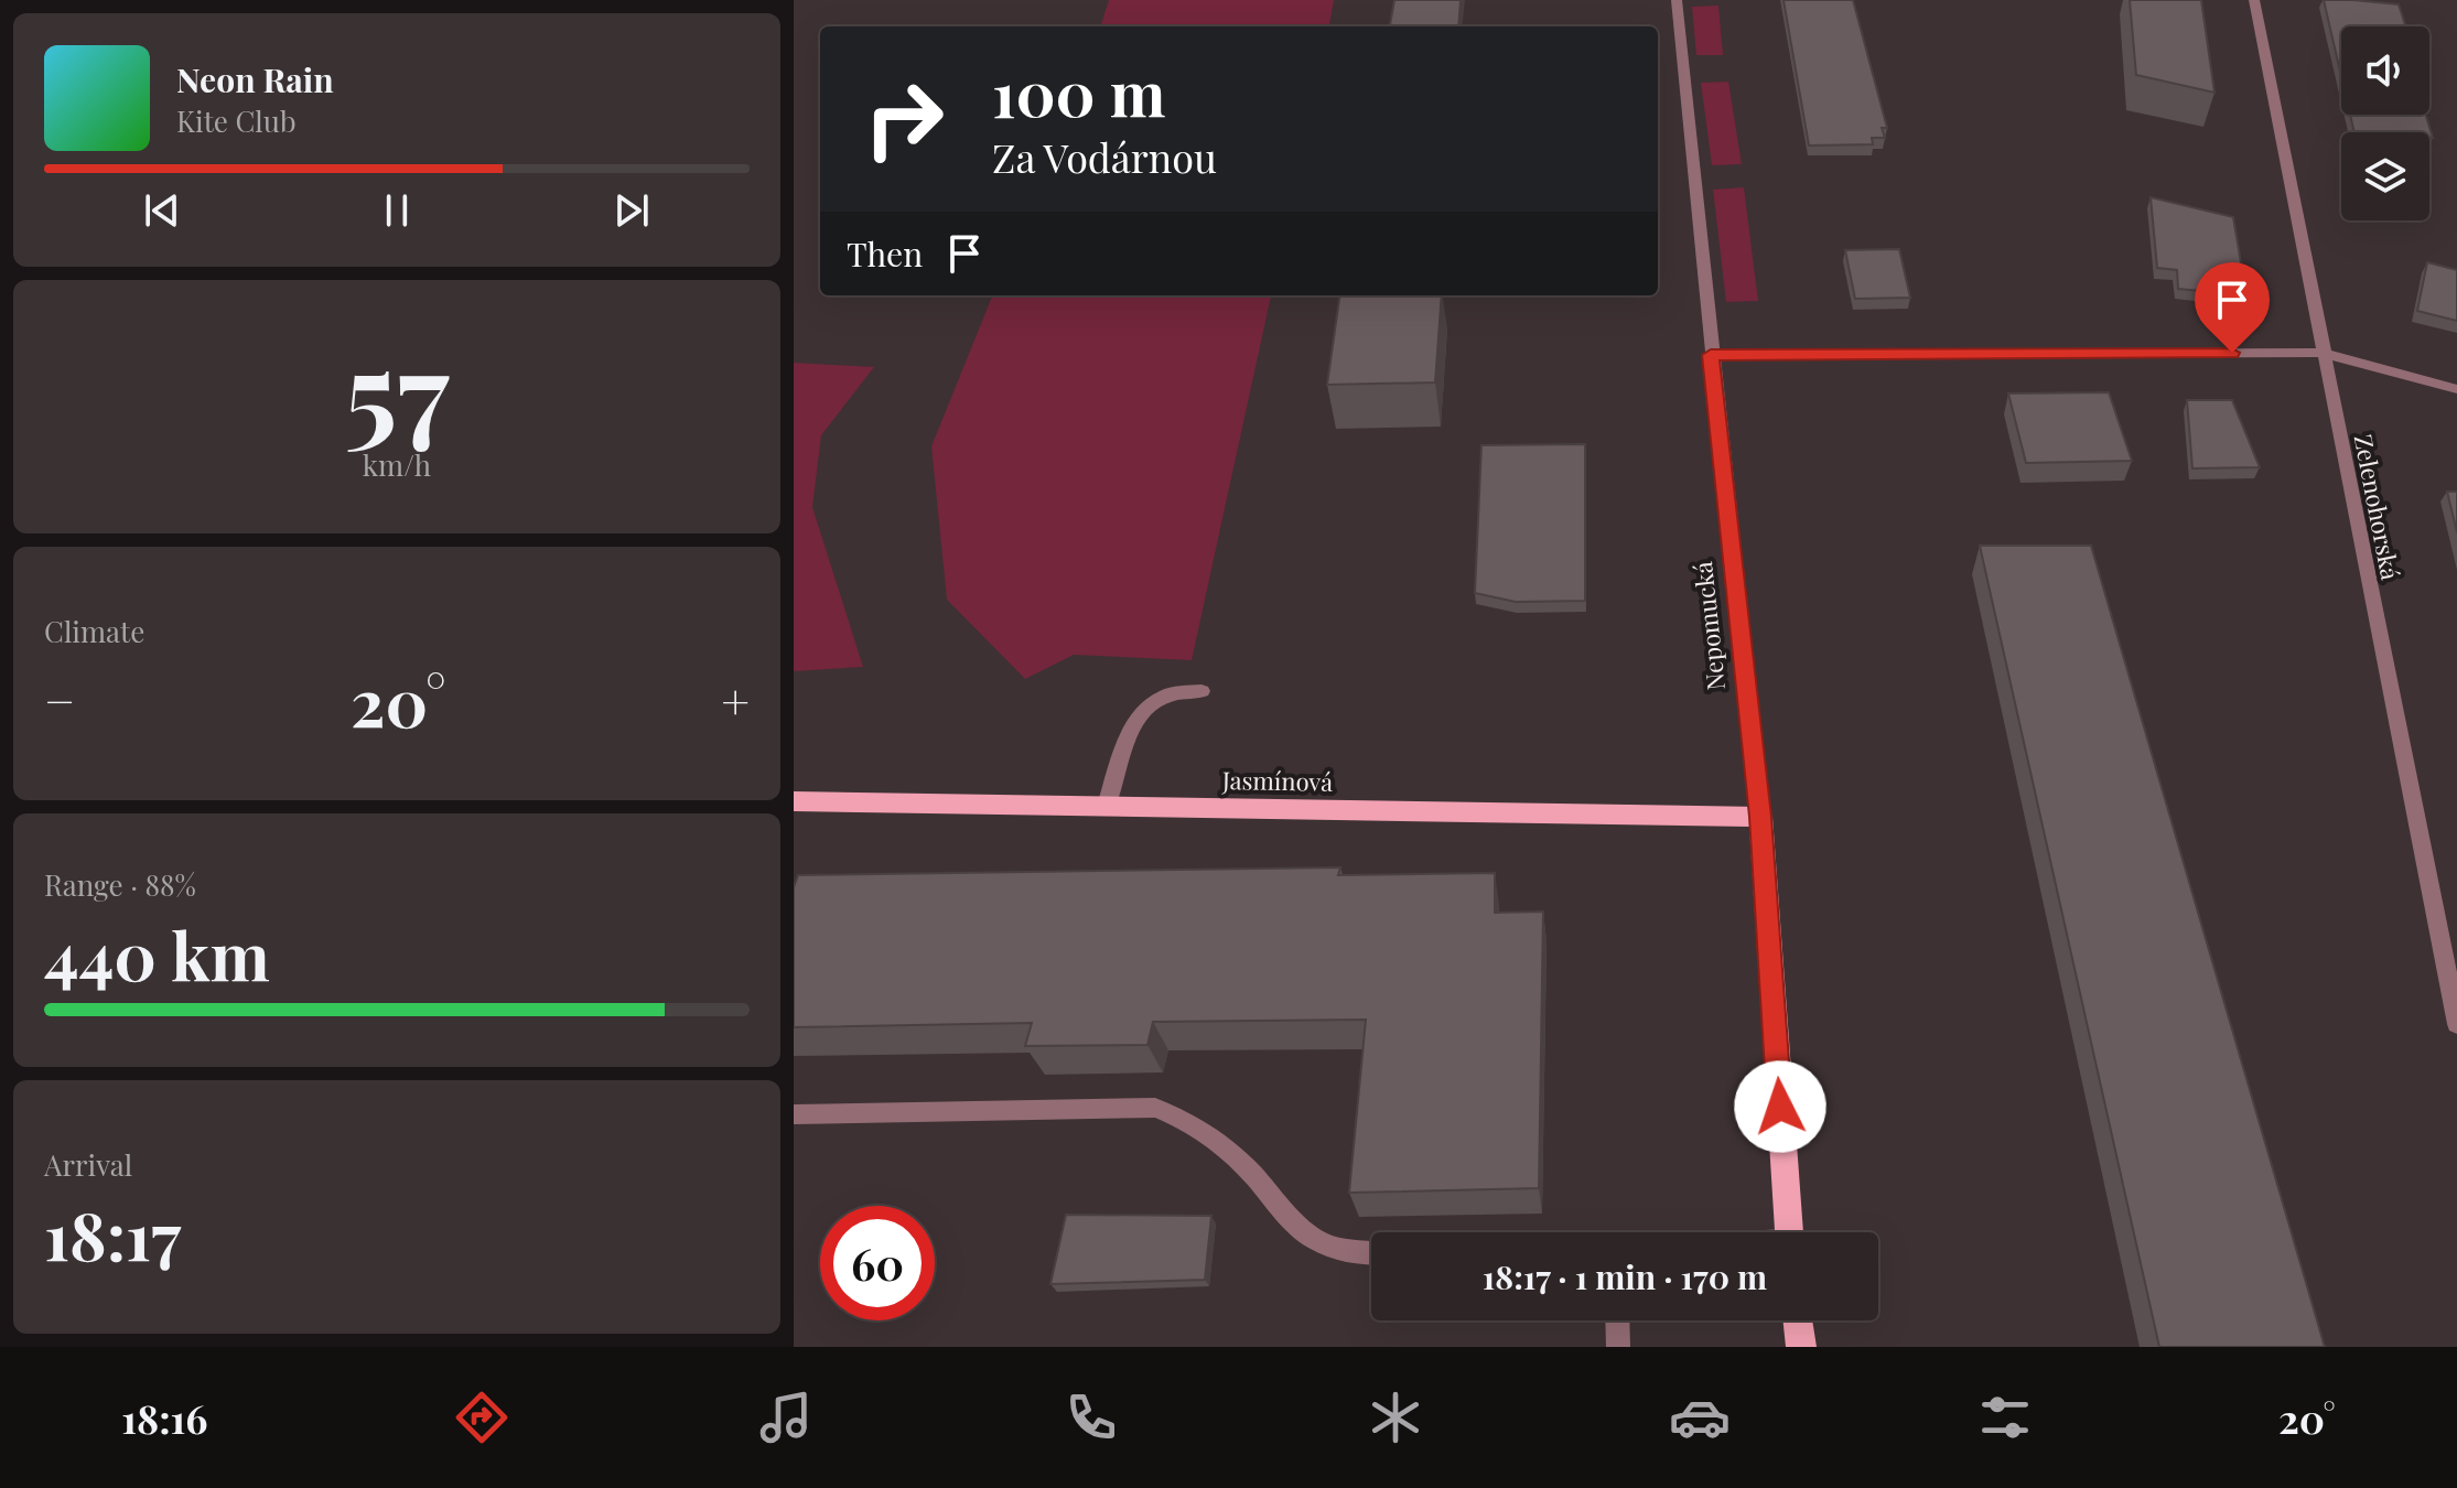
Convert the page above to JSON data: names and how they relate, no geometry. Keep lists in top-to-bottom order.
{
  "streets": {
    "main road": ["Nepomucká", "Jasmínová"],
    "street": ["Zelenohorská"]
  },
  "crossings": [
    ["Nepomucká", "Jasmínová"]
  ],
  "page": {
    "turn": ["100 m", "Za Vodárnou"],
    "song": ["Neon Rain", "Kite Club"],
    "then": "Then",
    "tile": [
      ["57", "km/h"],
      "Climate",
      ["Range · 88%", "440 km"],
      ["Arrival", "18:17"]
    ],
    "heat": ["−", "20°", "+"],
    "limit": "60",
    "trip": "18:17 · 1 min · 170 m",
    "tabs": ["18:16", "20°"]
  }
}
